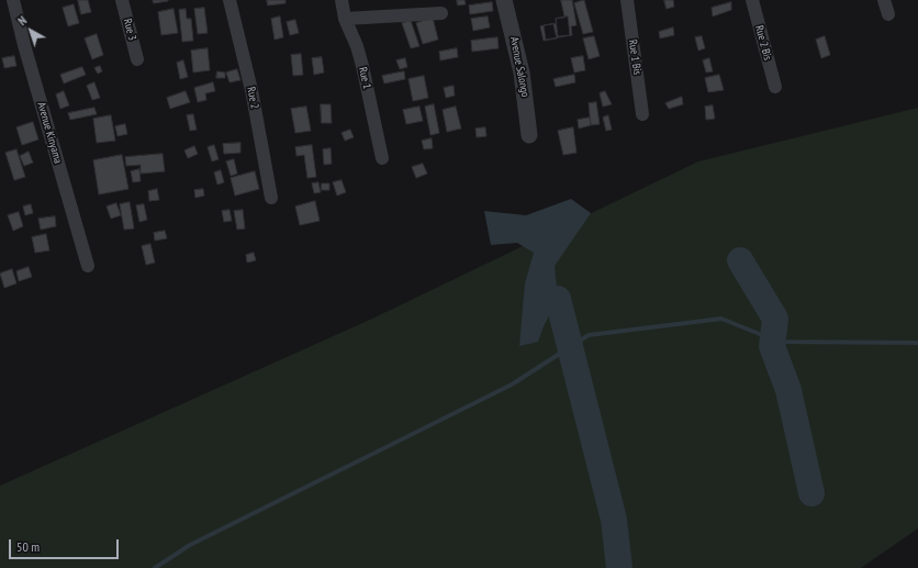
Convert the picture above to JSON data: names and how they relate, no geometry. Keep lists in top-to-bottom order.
{
  "streets": {
    "street": [
      "Rue 3",
      "Rue 2 Bis",
      "Rue 1 Bis",
      "Avenue Salongo",
      "Rue 1",
      "Rue 2",
      "Avenue Kinyama"
    ]
  },
  "scale_bar": "50 m",
  "north": "top left"
}
